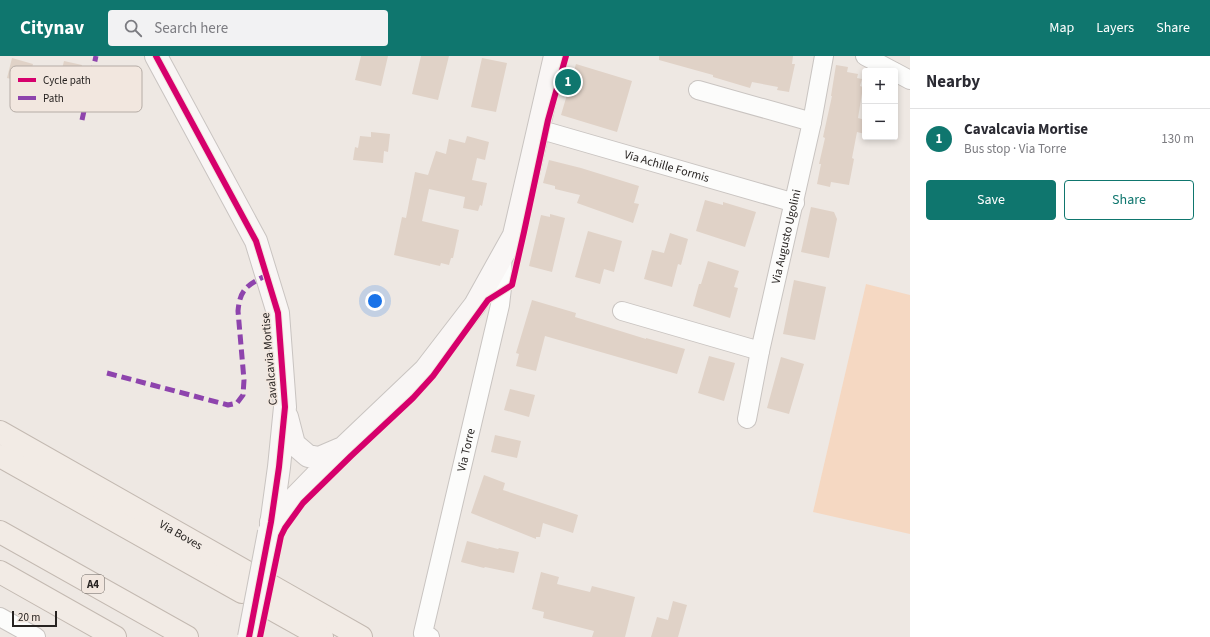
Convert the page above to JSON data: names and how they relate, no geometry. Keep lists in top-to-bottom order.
{
  "streets": {
    "highway": ["Via Boves", "A4"],
    "street": [
      "Via Achille Formis",
      "Via Augusto Ugolini",
      "Cavalcavia Mortise",
      "Via Torre"
    ]
  },
  "crossings": [
    ["Via Achille Formis", "Via Augusto Ugolini"],
    ["Via Achille Formis", "Cavalcavia Mortise"],
    ["Cavalcavia Mortise", "Via Torre"]
  ],
  "legend": ["Cycle path", "Path"],
  "scale_bar": "20 m",
  "page": {
    "header": "Citynav",
    "search": "Search here",
    "nav": ["Map", "Layers", "Share"],
    "heading": "Nearby",
    "pins": "1",
    "map_buttons": ["+", "−"],
    "list": [
      {
        "mark": "1",
        "name": "Cavalcavia Mortise",
        "note": "Bus stop · Via Torre",
        "value": "130 m"
      }
    ],
    "buttons": ["Save", "Share"],
    "scale": "20 m"
  }
}
